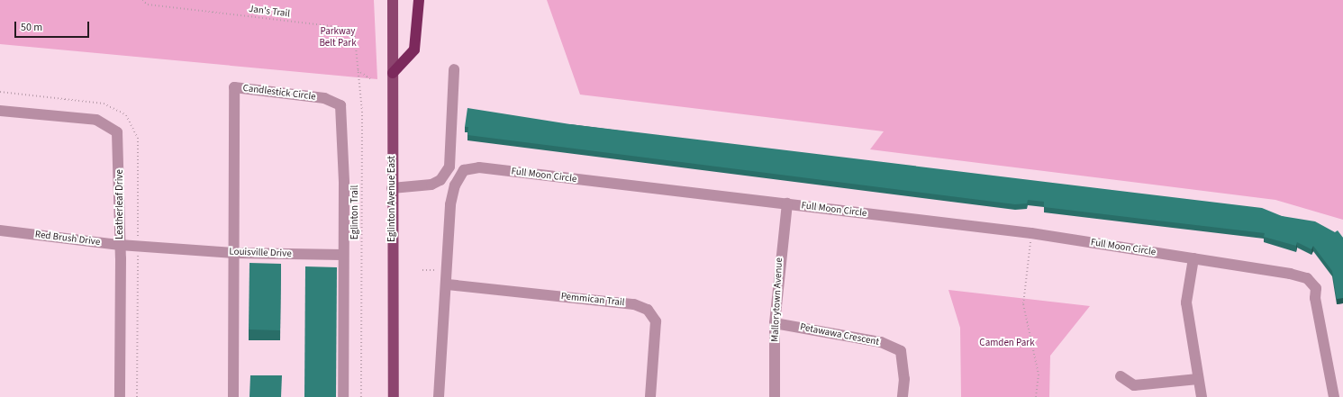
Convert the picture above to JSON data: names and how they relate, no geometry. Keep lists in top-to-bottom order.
{
  "streets": {
    "main road": ["Eglinton Avenue East"],
    "street": [
      "Candlestick Circle",
      "Full Moon Circle",
      "Leatherleaf Drive",
      "Red Brush Drive",
      "Louisville Drive",
      "Pemmican Trail",
      "Mallorytown Avenue",
      "Petawawa Crescent"
    ],
    "path": ["Jan's Trail", "Eglinton Trail"]
  },
  "crossings": [
    ["Jan's Trail", "Eglinton Trail"],
    ["Candlestick Circle", "Louisville Drive"],
    ["Full Moon Circle", "Pemmican Trail"],
    ["Full Moon Circle", "Mallorytown Avenue"],
    ["Leatherleaf Drive", "Red Brush Drive"],
    ["Red Brush Drive", "Louisville Drive"],
    ["Mallorytown Avenue", "Petawawa Crescent"]
  ],
  "parks": ["Parkway Belt Park", "Camden Park"],
  "scale_bar": "50 m"
}
